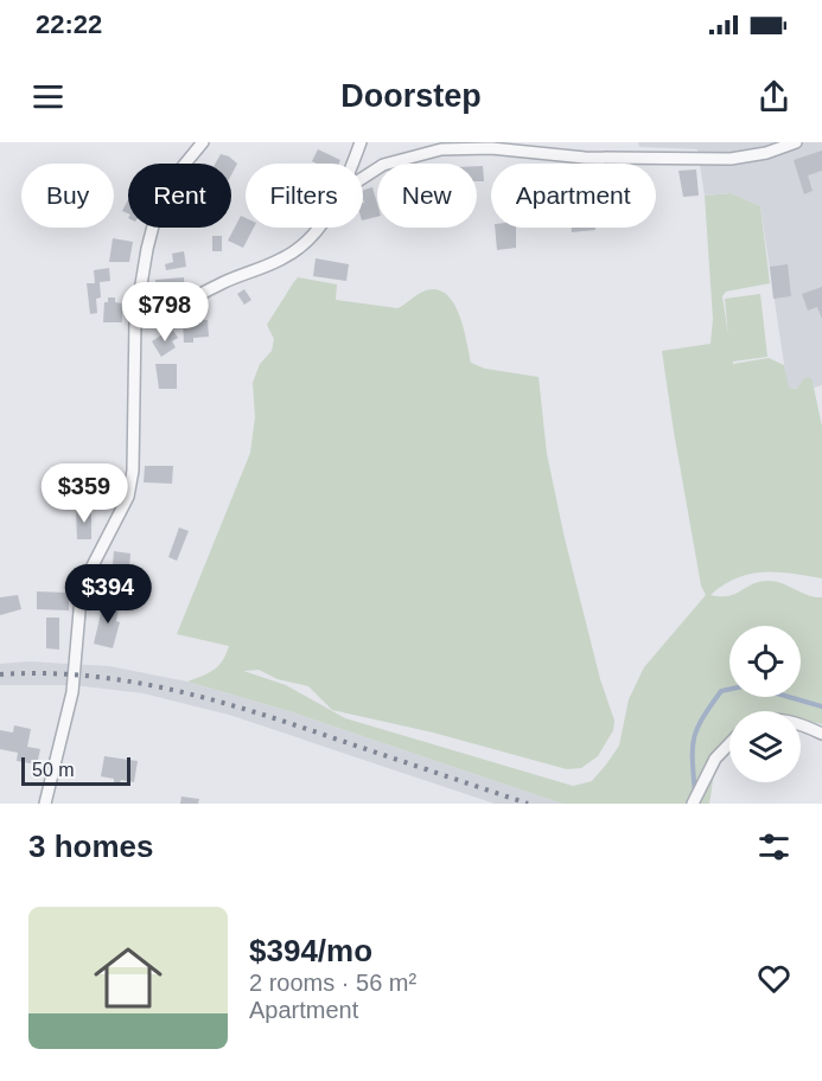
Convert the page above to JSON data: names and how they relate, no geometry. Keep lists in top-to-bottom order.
{
  "scale_bar": "50 m",
  "page": {
    "status": "22:22",
    "header": "Doorstep",
    "chip": [
      "Buy",
      "Rent",
      "Filters",
      "New",
      "Apartment"
    ],
    "price": ["$798", "$359", "$394"],
    "scale": "50 m",
    "heading": "3 homes",
    "list": [
      {
        "name": "$394/mo",
        "note": "2 rooms · 56 m² · Apartment"
      }
    ]
  }
}
